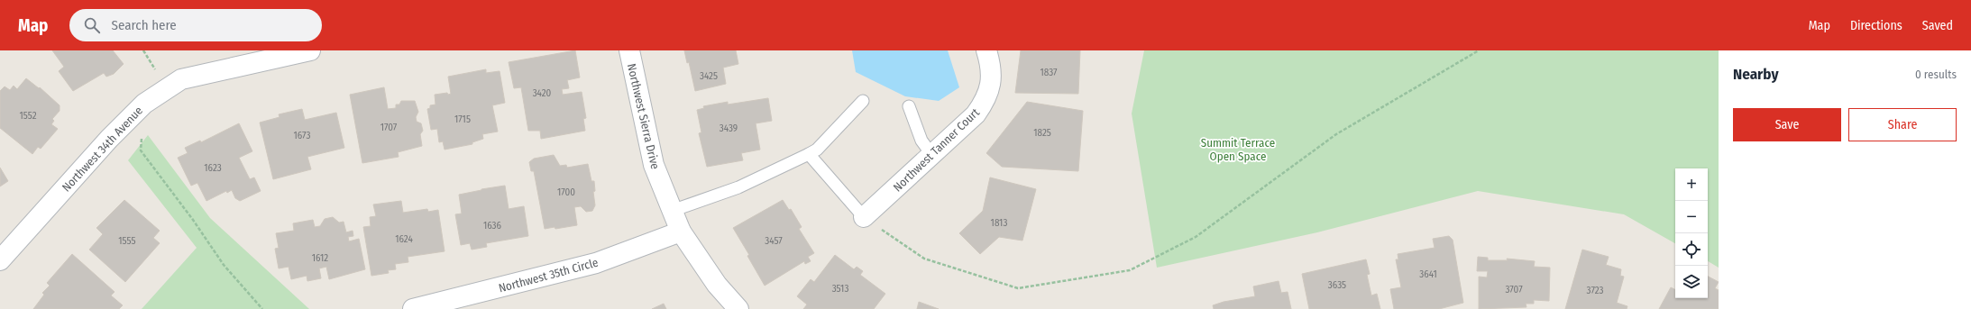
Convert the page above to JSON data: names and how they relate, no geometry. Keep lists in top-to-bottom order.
{
  "streets": {
    "street": [
      "Northwest Sierra Drive",
      "Northwest 34th Avenue",
      "Northwest Tanner Court",
      "Northwest 35th Circle"
    ]
  },
  "crossings": [
    ["Northwest Sierra Drive", "Northwest 35th Circle"]
  ],
  "parks": ["Summit Terrace Open Space"],
  "house_numbers": [
    "1837",
    "3425",
    "3420",
    "1552",
    "1715",
    "1707",
    "3439",
    "1825",
    "1673",
    "1623",
    "1700",
    "1813",
    "1636",
    "1624",
    "1555",
    "3457",
    "1612",
    "3641",
    "3635",
    "3513",
    "3707",
    "3723"
  ],
  "page": {
    "header": "Map",
    "search": "Search here",
    "nav": ["Map", "Directions", "Saved"],
    "heading": ["Nearby", "0 results"],
    "buttons": ["Save", "Share"],
    "map_buttons": ["+", "−"]
  }
}
